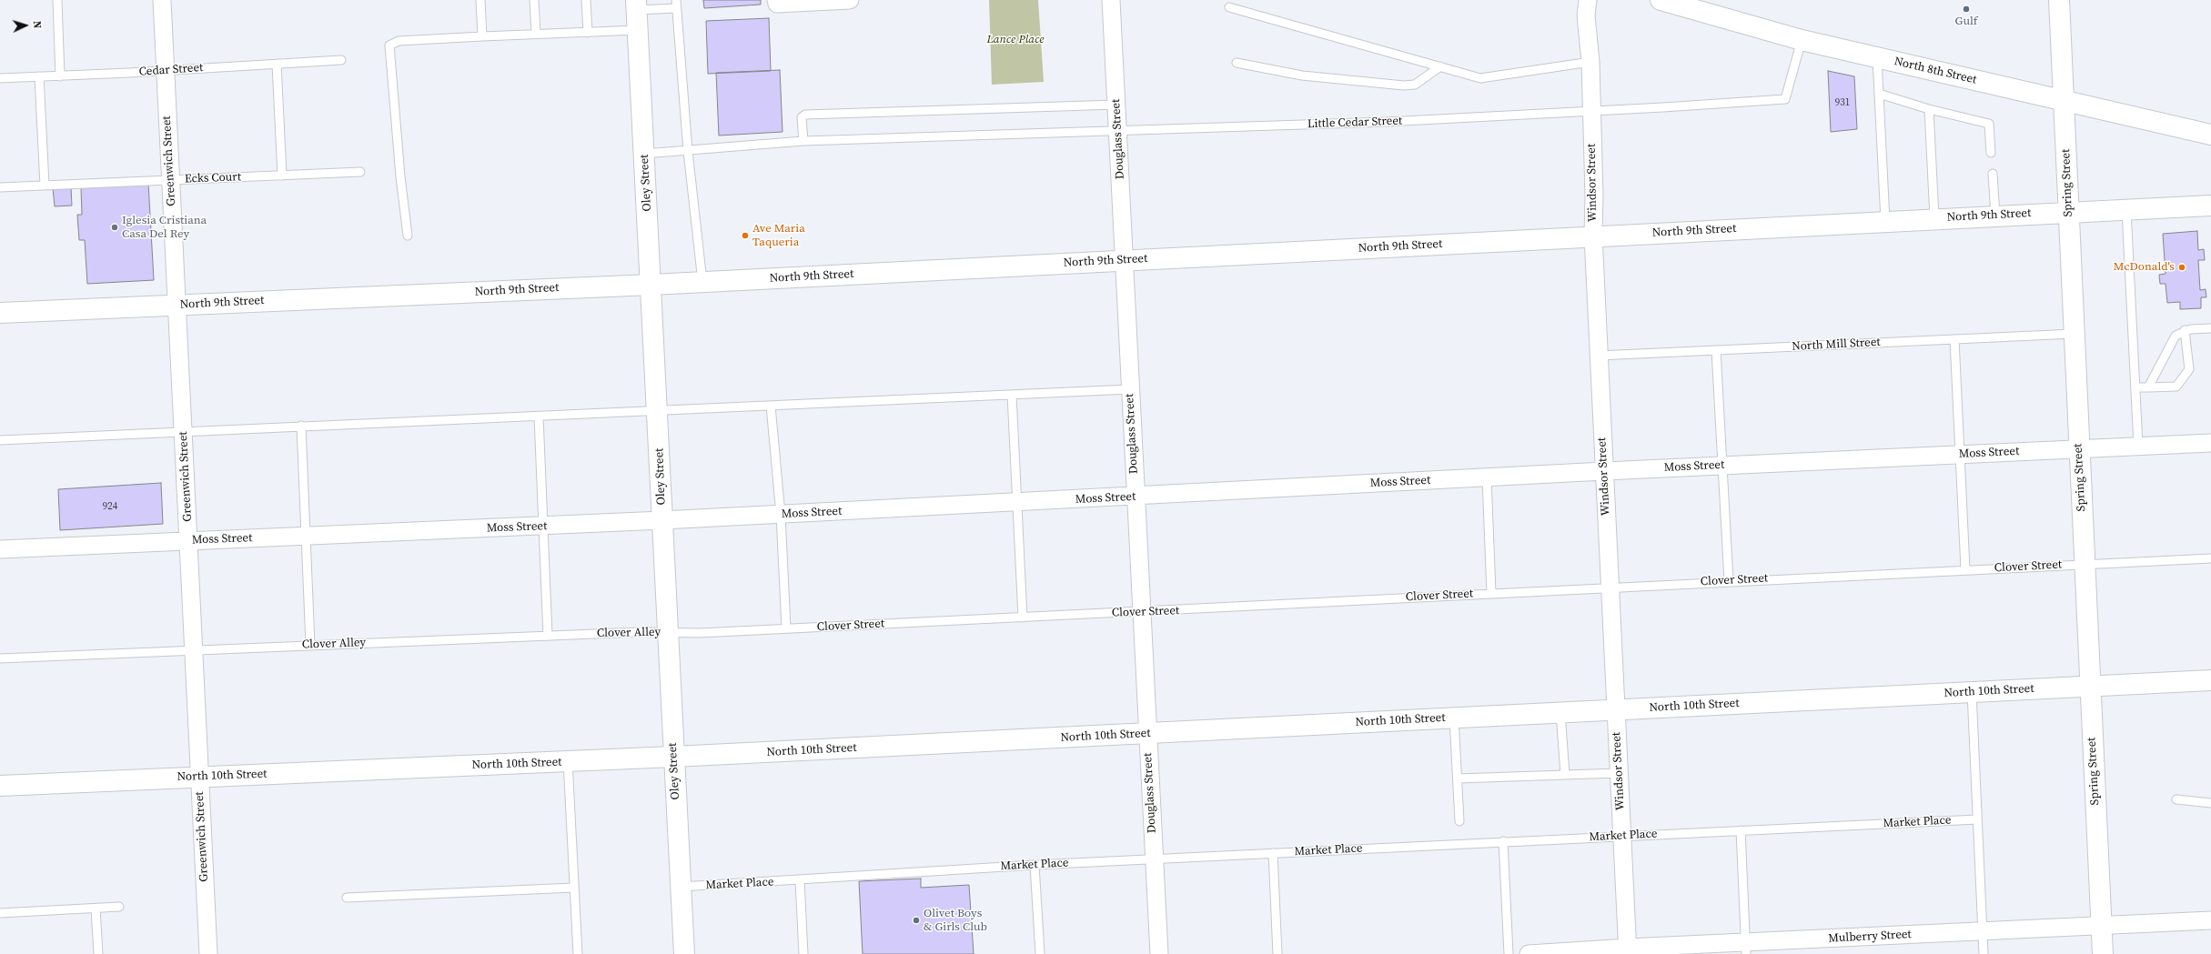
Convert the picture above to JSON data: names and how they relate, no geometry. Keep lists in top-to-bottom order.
{
  "streets": {
    "main road": [
      "North 8th Street",
      "Oley Street",
      "Spring Street",
      "North 9th Street",
      "North 10th Street"
    ],
    "street": [
      "Douglass Street",
      "Greenwich Street",
      "Windsor Street",
      "Moss Street",
      "Mulberry Street"
    ],
    "lane": [
      "Cedar Street",
      "Little Cedar Street",
      "Ecks Court",
      "North Mill Street",
      "Clover Street",
      "Clover Alley",
      "Market Place"
    ]
  },
  "crossings": [
    ["Cedar Street", "Greenwich Street"],
    ["North 8th Street", "Little Cedar Street"],
    ["North 8th Street", "Spring Street"],
    ["Little Cedar Street", "Douglass Street"],
    ["Little Cedar Street", "Oley Street"],
    ["Little Cedar Street", "Windsor Street"],
    ["Douglass Street", "North 9th Street"],
    ["Douglass Street", "Moss Street"],
    ["Douglass Street", "Clover Street"],
    ["Douglass Street", "North 10th Street"],
    ["Douglass Street", "Market Place"],
    ["Greenwich Street", "Ecks Court"],
    ["Greenwich Street", "North 9th Street"],
    ["Greenwich Street", "Moss Street"],
    ["Greenwich Street", "Clover Alley"],
    ["Greenwich Street", "North 10th Street"],
    ["Oley Street", "North 9th Street"],
    ["Oley Street", "Moss Street"],
    ["Oley Street", "Clover Street"],
    ["Oley Street", "Clover Alley"],
    ["Oley Street", "North 10th Street"],
    ["Oley Street", "Market Place"],
    ["Windsor Street", "North 9th Street"],
    ["Windsor Street", "North Mill Street"],
    ["Windsor Street", "Moss Street"],
    ["Windsor Street", "Clover Street"],
    ["Windsor Street", "North 10th Street"],
    ["Windsor Street", "Market Place"],
    ["Windsor Street", "Mulberry Street"],
    ["Spring Street", "North 9th Street"],
    ["Spring Street", "North Mill Street"],
    ["Spring Street", "Moss Street"],
    ["Spring Street", "Clover Street"],
    ["Spring Street", "North 10th Street"],
    ["Spring Street", "Mulberry Street"],
    ["Clover Street", "Clover Alley"]
  ],
  "parks": ["Lance Place"],
  "places": [
    "Gulf",
    "Iglesia Cristiana Casa Del Rey",
    "Ave Maria Taqueria",
    "McDonald's",
    "Olivet Boys & Girls Club"
  ],
  "house_numbers": ["931", "924"],
  "north": "right"
}
